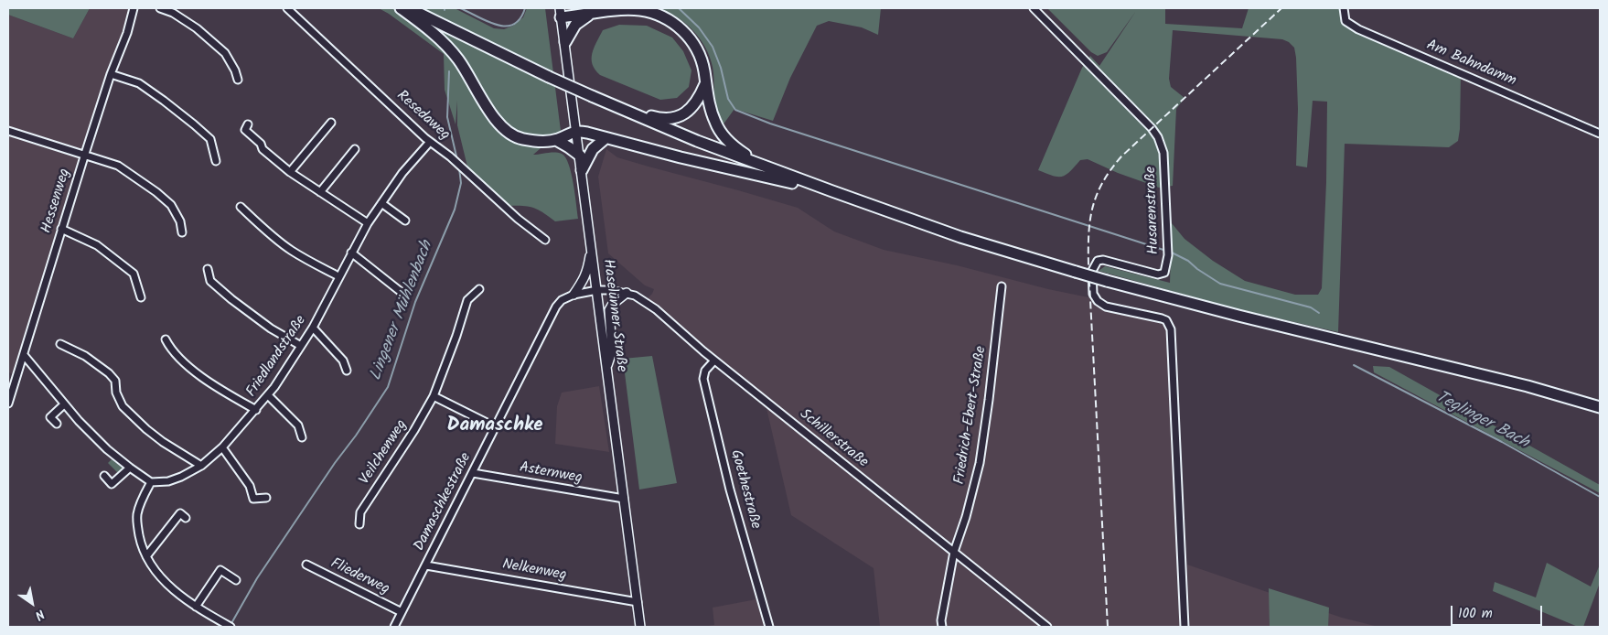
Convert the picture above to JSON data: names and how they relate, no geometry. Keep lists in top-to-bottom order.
{
  "streets": {
    "street": [
      "Am Bahndamm",
      "Resedaweg",
      "Hessenweg",
      "Husarenstraße",
      "Haselünner Straße",
      "Friedlandstraße",
      "Friedrich-Ebert-Straße",
      "Schillerstraße",
      "Veilchenweg",
      "Asternweg",
      "Goethestraße",
      "Damaschkestraße",
      "Nelkenweg",
      "Fliederweg"
    ]
  },
  "crossings": [
    ["Resedaweg", "Friedlandstraße"],
    ["Haselünner Straße", "Schillerstraße"],
    ["Haselünner Straße", "Asternweg"],
    ["Haselünner Straße", "Damaschkestraße"],
    ["Haselünner Straße", "Nelkenweg"],
    ["Friedrich-Ebert-Straße", "Schillerstraße"],
    ["Schillerstraße", "Goethestraße"],
    ["Schillerstraße", "Damaschkestraße"],
    ["Asternweg", "Damaschkestraße"],
    ["Damaschkestraße", "Nelkenweg"],
    ["Damaschkestraße", "Fliederweg"]
  ],
  "districts": ["Damaschke"],
  "water": ["Lingener Mühlenbach", "Teglinger Bach"],
  "scale_bar": "100 m",
  "north": "bottom right"
}
